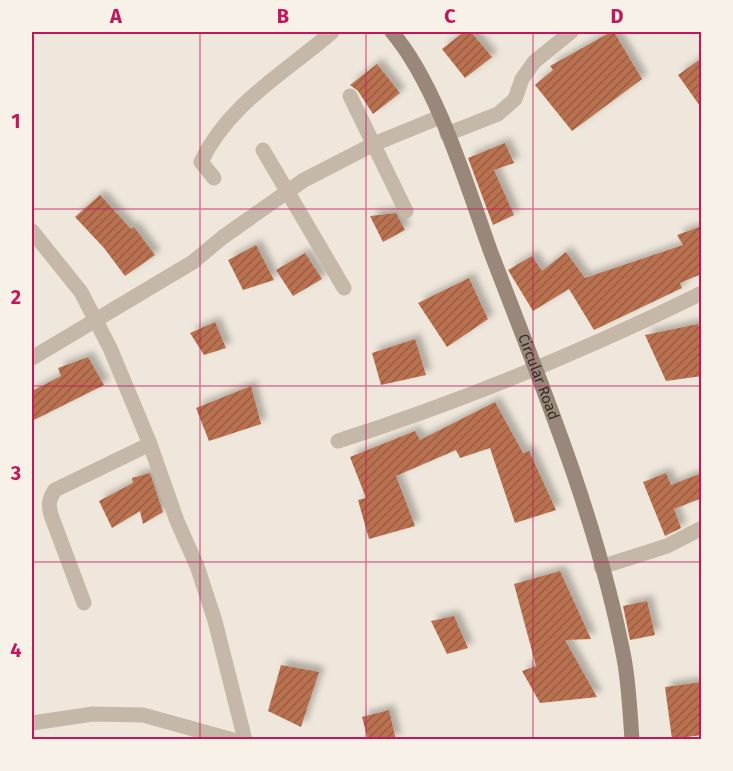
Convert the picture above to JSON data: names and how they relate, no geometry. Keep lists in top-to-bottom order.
{
  "streets": {
    "main road": ["Circular Road"]
  },
  "grid": {
    "columns": [
      "A",
      "B",
      "C",
      "D"
    ],
    "rows": [
      "1",
      "2",
      "3",
      "4"
    ]
  }
}
